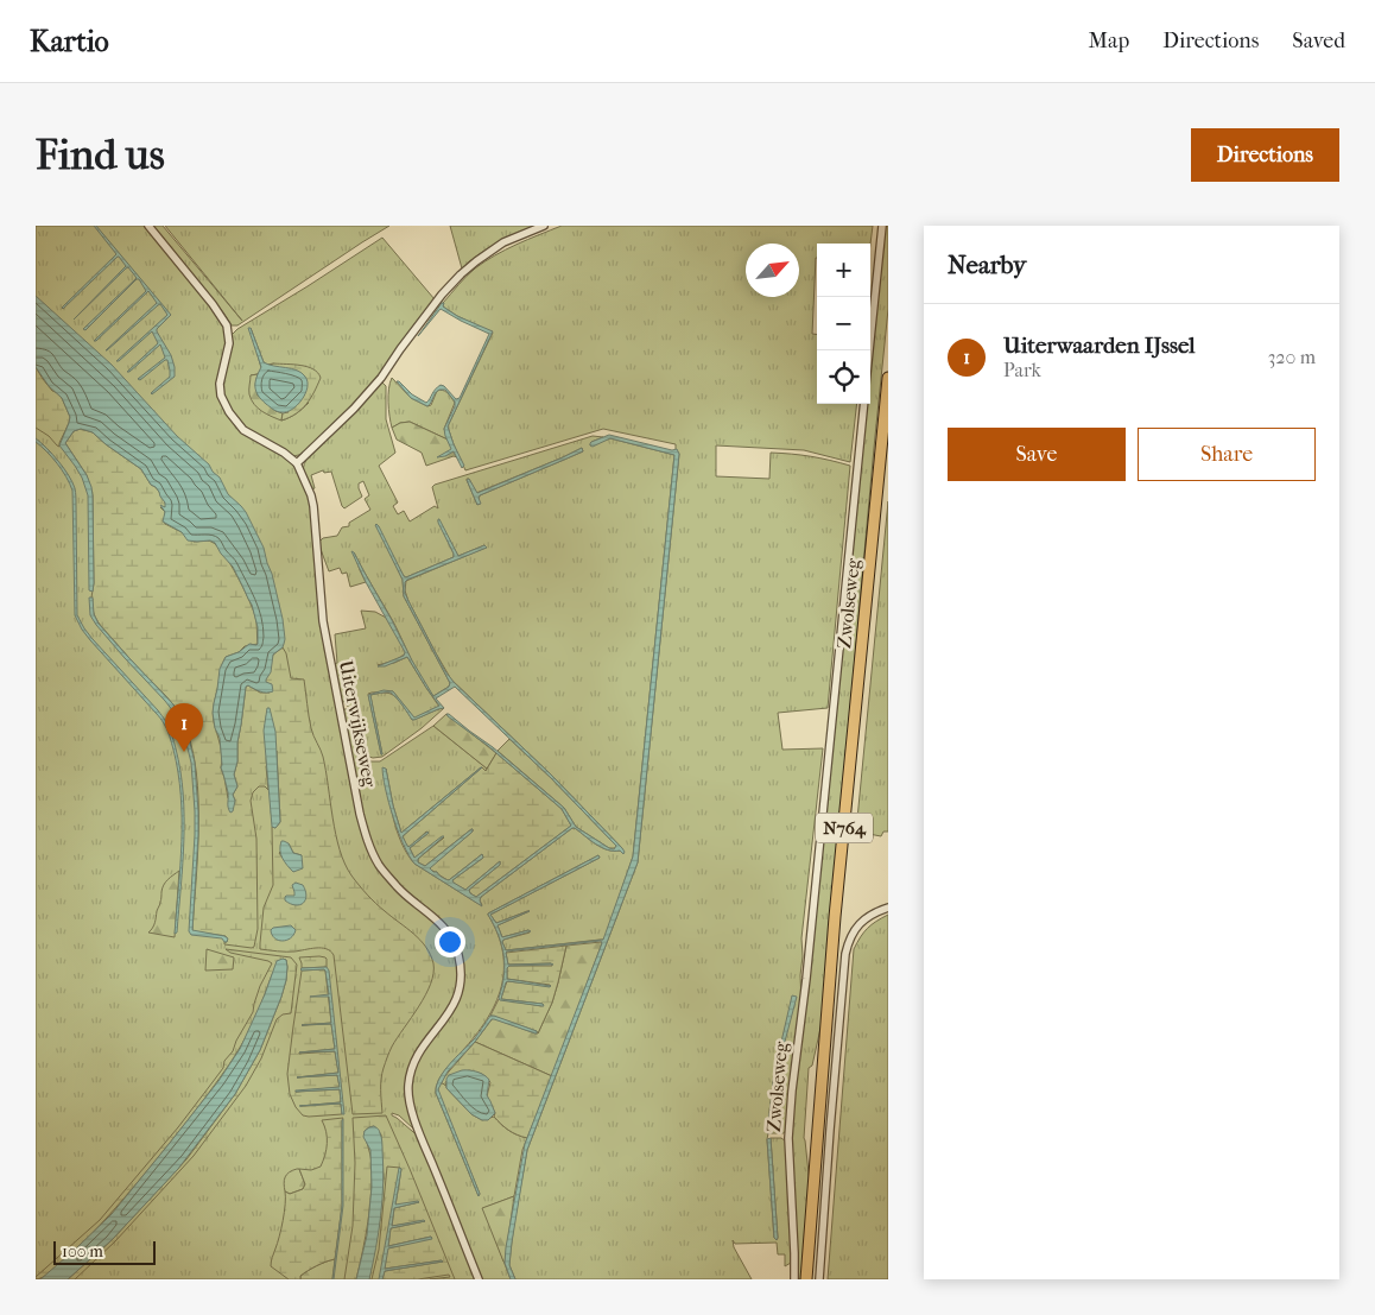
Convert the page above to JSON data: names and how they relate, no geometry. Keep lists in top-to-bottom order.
{
  "streets": {
    "main road": ["Zwolseweg", "N764"],
    "street": ["Uiterwijkseweg"]
  },
  "scale_bar": "100 m",
  "north": "top right",
  "page": {
    "header": "Kartio",
    "nav": ["Map", "Directions", "Saved"],
    "buttons": [
      "Directions",
      ["Save", "Share"]
    ],
    "title": "Find us",
    "heading": "Nearby",
    "map_buttons": ["+", "−"],
    "list": [
      {
        "mark": "1",
        "name": "Uiterwaarden IJssel",
        "note": "Park",
        "value": "320 m"
      }
    ],
    "pins": "1",
    "scale": "100 m"
  }
}
